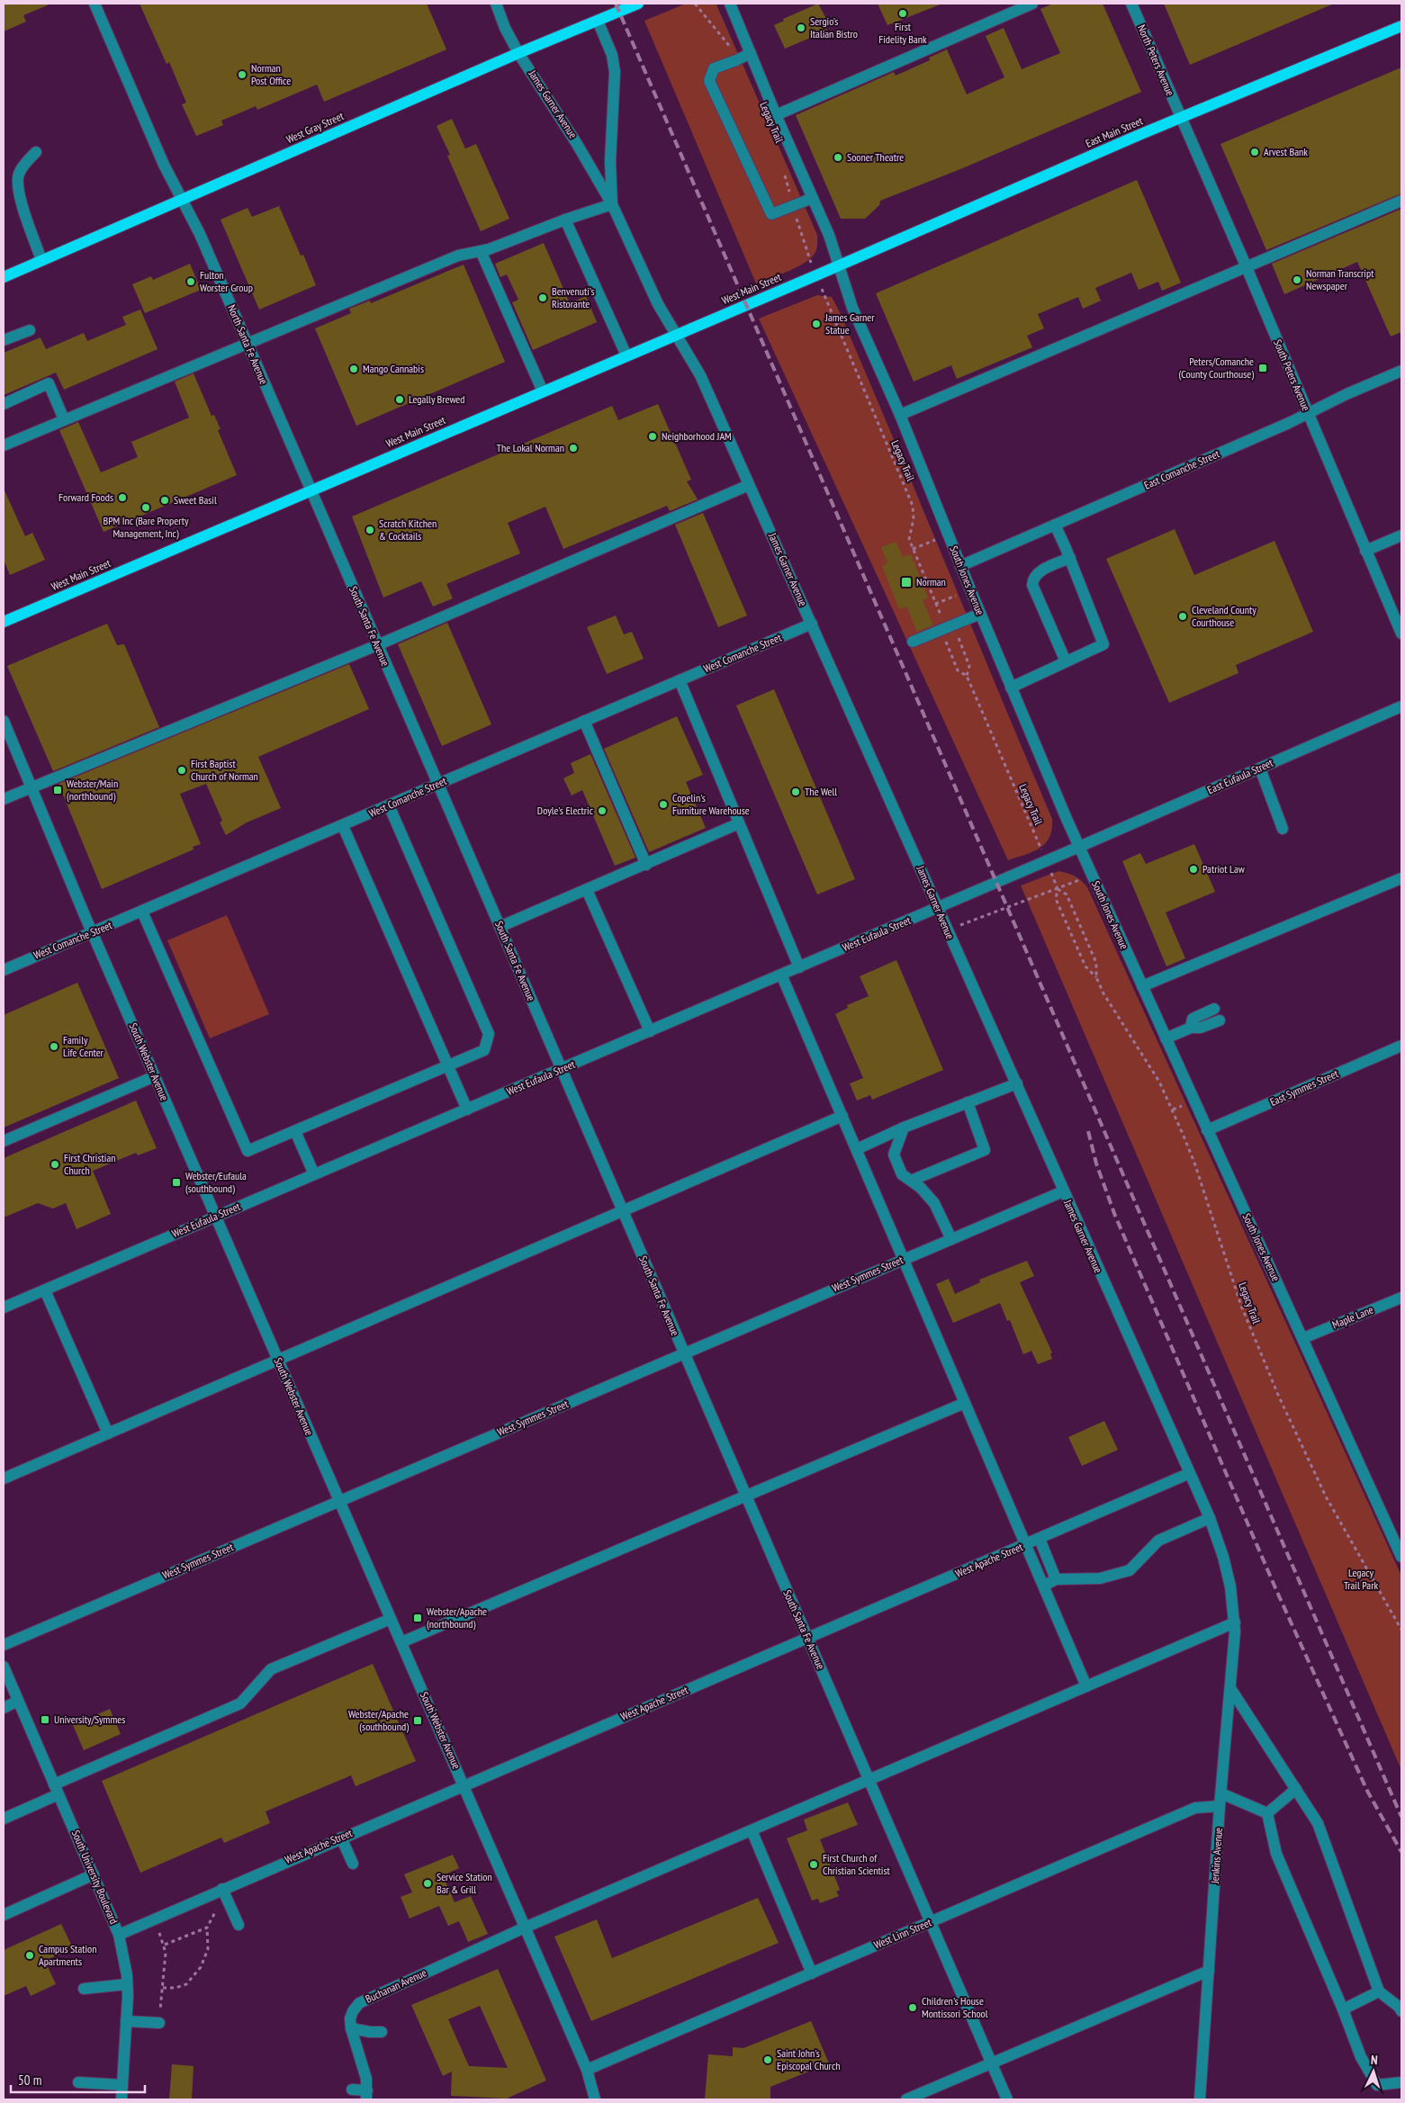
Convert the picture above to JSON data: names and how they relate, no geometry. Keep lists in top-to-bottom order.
{
  "streets": {
    "main road": ["West Gray Street", "East Main Street", "West Main Street"],
    "street": [
      "North Peters Avenue",
      "James Garner Avenue",
      "North Santa Fe Avenue",
      "South Peters Avenue",
      "East Comanche Street",
      "South Jones Avenue",
      "South Santa Fe Avenue",
      "West Comanche Street",
      "East Eufaula Street",
      "West Eufaula Street",
      "South Webster Avenue",
      "East Symmes Street",
      "West Symmes Street",
      "Maple Lane",
      "West Apache Street",
      "Jenkins Avenue",
      "South University Boulevard",
      "West Linn Street",
      "Buchanan Avenue"
    ],
    "path": ["Legacy Trail"]
  },
  "crossings": [
    ["North Peters Avenue", "East Main Street"],
    ["North Peters Avenue", "South Peters Avenue"],
    ["James Garner Avenue", "West Gray Street"],
    ["James Garner Avenue", "West Main Street"],
    ["James Garner Avenue", "West Comanche Street"],
    ["James Garner Avenue", "West Eufaula Street"],
    ["James Garner Avenue", "West Symmes Street"],
    ["James Garner Avenue", "West Apache Street"],
    ["James Garner Avenue", "Jenkins Avenue"],
    ["James Garner Avenue", "Buchanan Avenue"],
    ["Legacy Trail", "West Eufaula Street"],
    ["West Gray Street", "North Santa Fe Avenue"],
    ["East Main Street", "West Main Street"],
    ["East Main Street", "South Peters Avenue"],
    ["East Main Street", "South Jones Avenue"],
    ["West Main Street", "North Santa Fe Avenue"],
    ["West Main Street", "South Jones Avenue"],
    ["West Main Street", "South Santa Fe Avenue"],
    ["North Santa Fe Avenue", "South Santa Fe Avenue"],
    ["South Peters Avenue", "East Comanche Street"],
    ["East Comanche Street", "South Jones Avenue"],
    ["South Jones Avenue", "East Eufaula Street"],
    ["South Jones Avenue", "West Eufaula Street"],
    ["South Jones Avenue", "East Symmes Street"],
    ["South Jones Avenue", "Maple Lane"],
    ["South Santa Fe Avenue", "West Comanche Street"],
    ["South Santa Fe Avenue", "West Eufaula Street"],
    ["South Santa Fe Avenue", "West Symmes Street"],
    ["South Santa Fe Avenue", "West Apache Street"],
    ["South Santa Fe Avenue", "West Linn Street"],
    ["South Santa Fe Avenue", "Buchanan Avenue"],
    ["West Comanche Street", "South Webster Avenue"],
    ["East Eufaula Street", "West Eufaula Street"],
    ["West Eufaula Street", "South Webster Avenue"],
    ["South Webster Avenue", "West Symmes Street"],
    ["South Webster Avenue", "West Apache Street"],
    ["South Webster Avenue", "West Linn Street"],
    ["South Webster Avenue", "Buchanan Avenue"],
    ["West Apache Street", "South University Boulevard"],
    ["Jenkins Avenue", "West Linn Street"],
    ["Jenkins Avenue", "Buchanan Avenue"]
  ],
  "parks": ["Legacy Trail Park"],
  "places": {
    "other": [
      "First Fidelity Bank",
      "Sergio's Italian Bistro",
      "Norman Post Office",
      "Arvest Bank",
      "Sooner Theatre",
      "Norman Transcript Newspaper",
      "Fulton Worster Group",
      "Benvenuti's Ristorante",
      "James Garner Statue",
      "Mango Cannabis",
      "Legally Brewed",
      "Neighborhood JAM",
      "The Lokal Norman",
      "Forward Foods",
      "Sweet Basil",
      "BPM Inc (Bare Property Management, Inc)",
      "Scratch Kitchen & Cocktails",
      "Cleveland County Courthouse",
      "First Baptist Church of Norman",
      "The Well",
      "Copelin's Furniture Warehouse",
      "Doyle's Electric",
      "Patriot Law",
      "Family Life Center",
      "First Christian Church",
      "First Church of Christian Scientist",
      "Service Station Bar & Grill",
      "Campus Station Apartments",
      "Children's House Montissori School",
      "Saint John's Episcopal Church"
    ],
    "transit": [
      "Peters/Comanche (County Courthouse)",
      "Norman",
      "Webster/Main (northbound)",
      "Webster/Eufaula (southbound)",
      "Webster/Apache (northbound)",
      "University/Symmes",
      "Webster/Apache (southbound)"
    ]
  },
  "scale_bar": "50 m",
  "north": "top"
}
